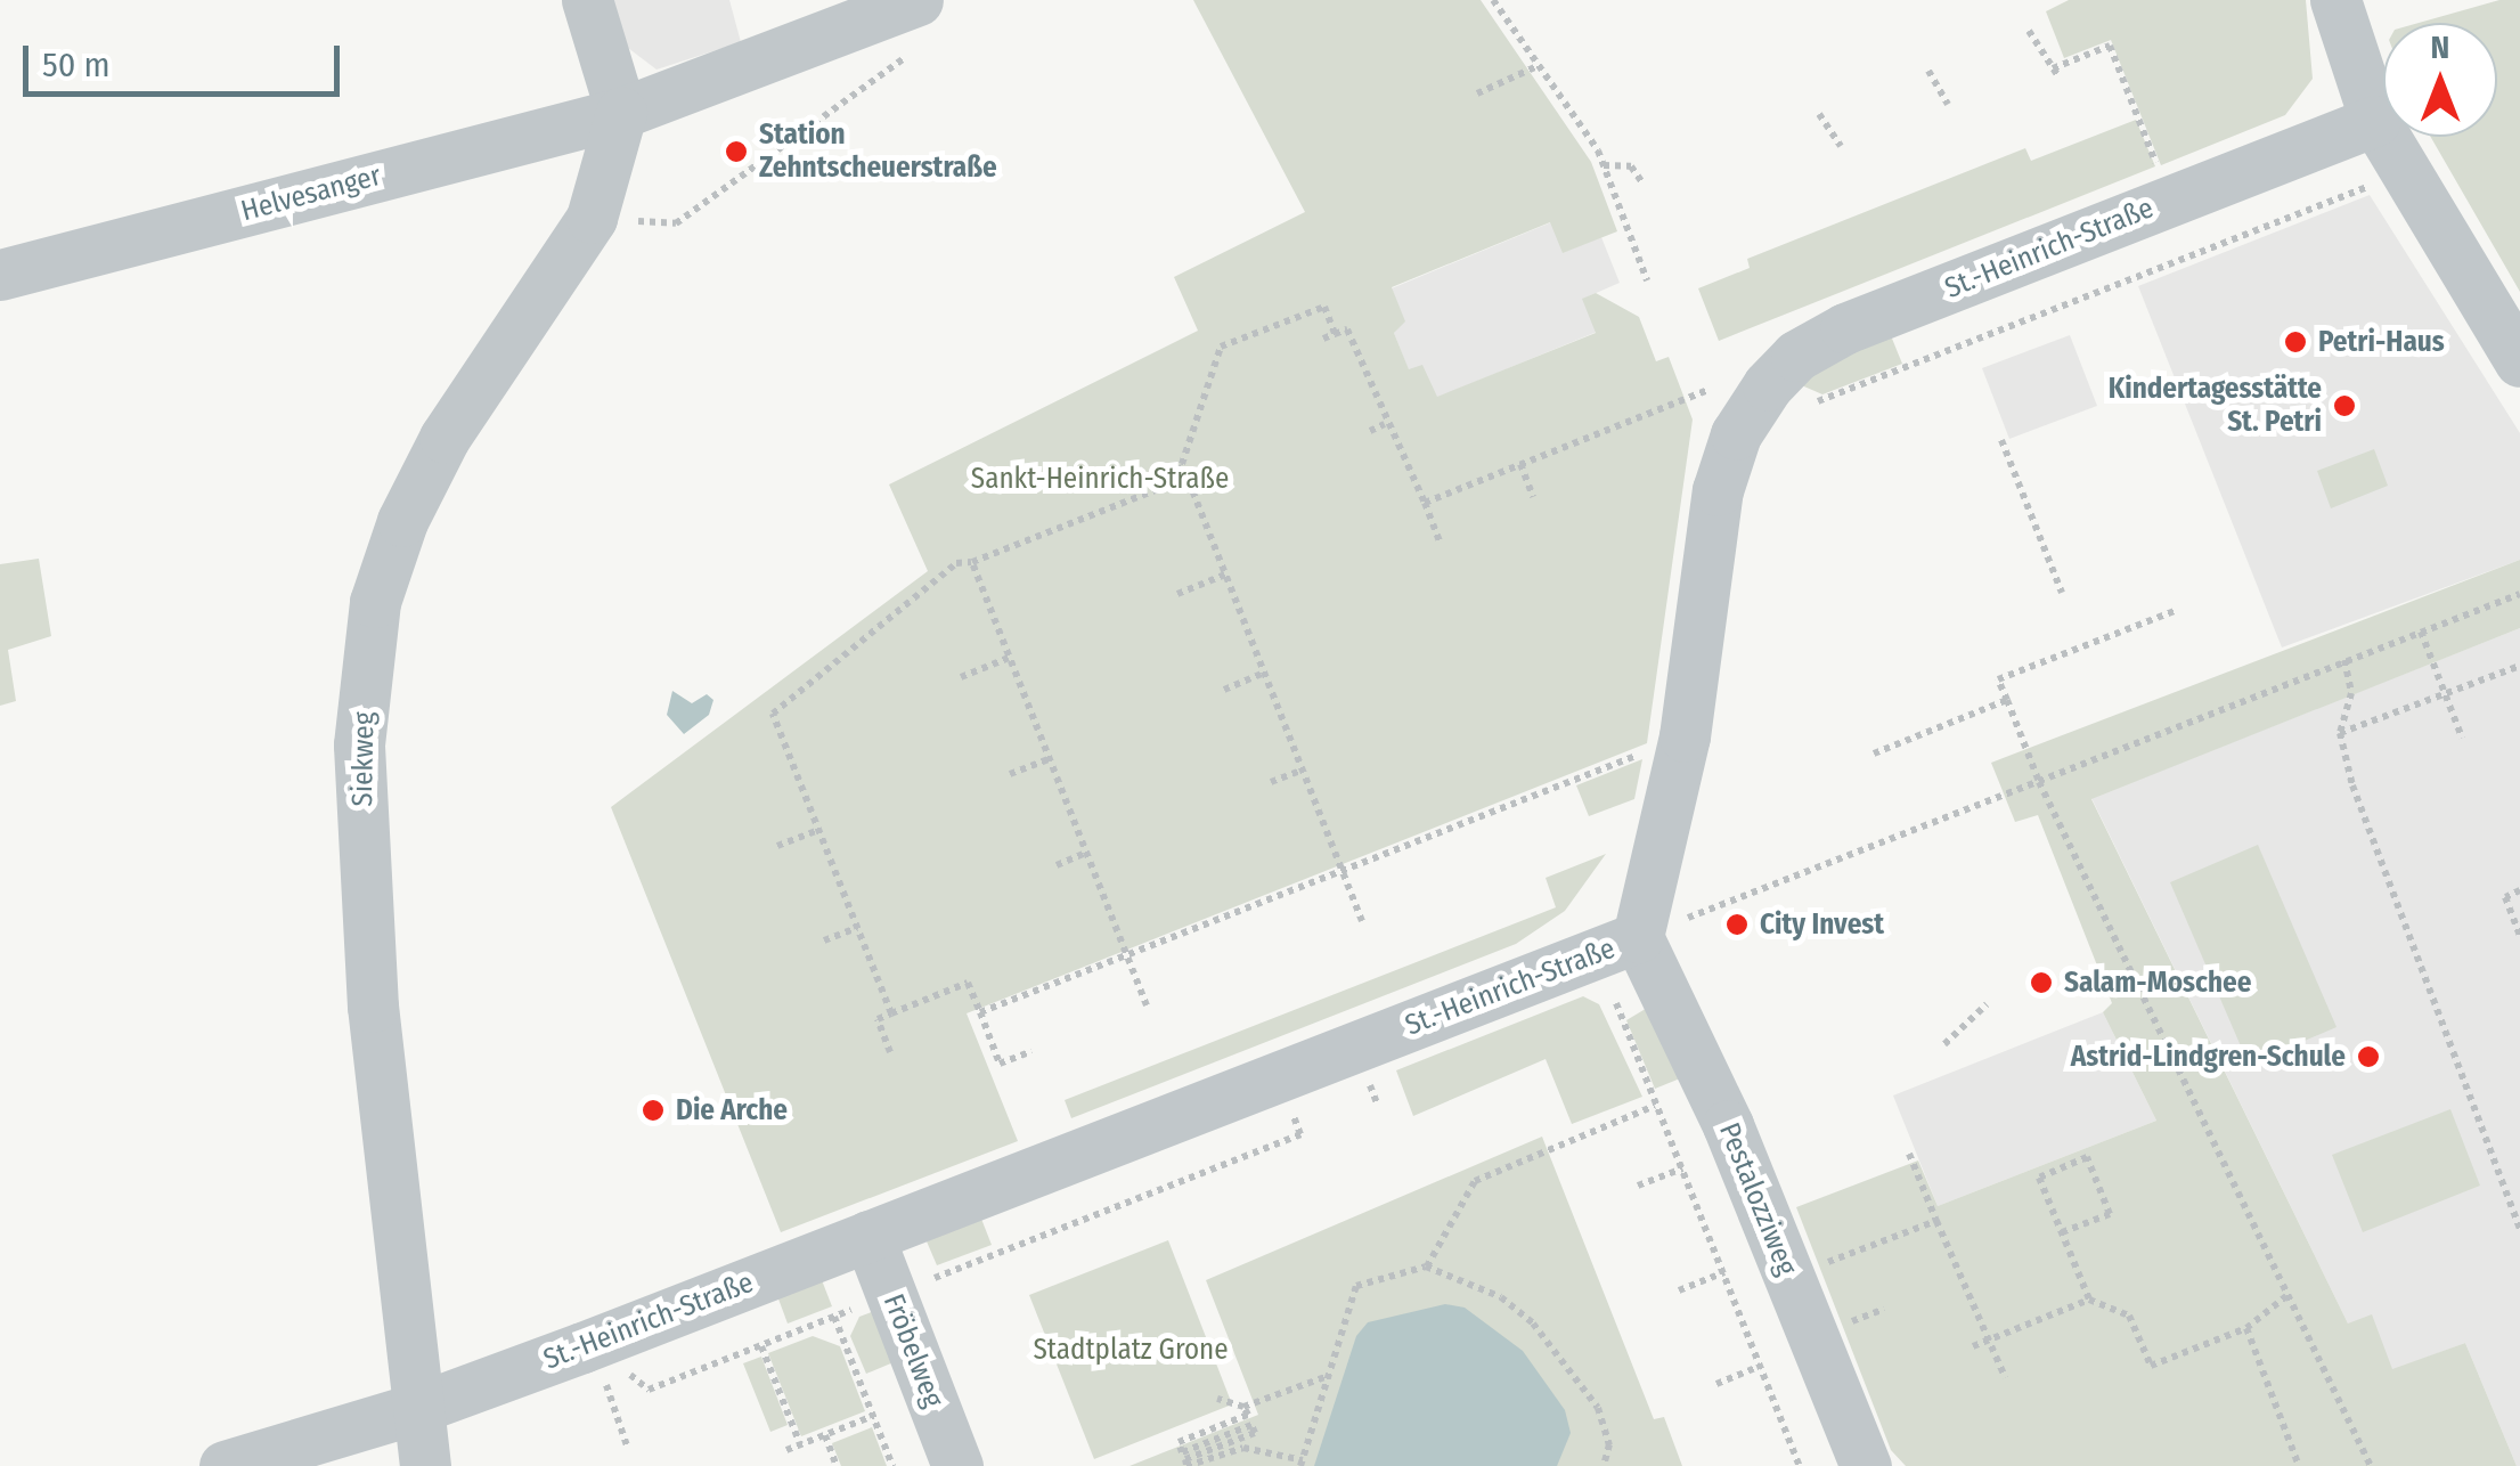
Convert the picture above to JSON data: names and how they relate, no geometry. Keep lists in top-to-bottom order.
{
  "streets": {
    "street": [
      "Helvesanger",
      "St.-Heinrich-Straße",
      "Siekweg",
      "Pestalozziweg",
      "Fröbelweg"
    ]
  },
  "crossings": [
    ["Helvesanger", "Siekweg"],
    ["St.-Heinrich-Straße", "Siekweg"],
    ["St.-Heinrich-Straße", "Pestalozziweg"],
    ["St.-Heinrich-Straße", "Fröbelweg"]
  ],
  "parks": ["Sankt-Heinrich-Straße", "Stadtplatz Grone"],
  "places": [
    "Station Zehntscheuerstraße",
    "Petri-Haus",
    "Kindertagesstätte St. Petri",
    "City Invest",
    "Salam-Moschee",
    "Astrid-Lindgren-Schule",
    "Die Arche"
  ],
  "scale_bar": "50 m",
  "north": "top"
}
